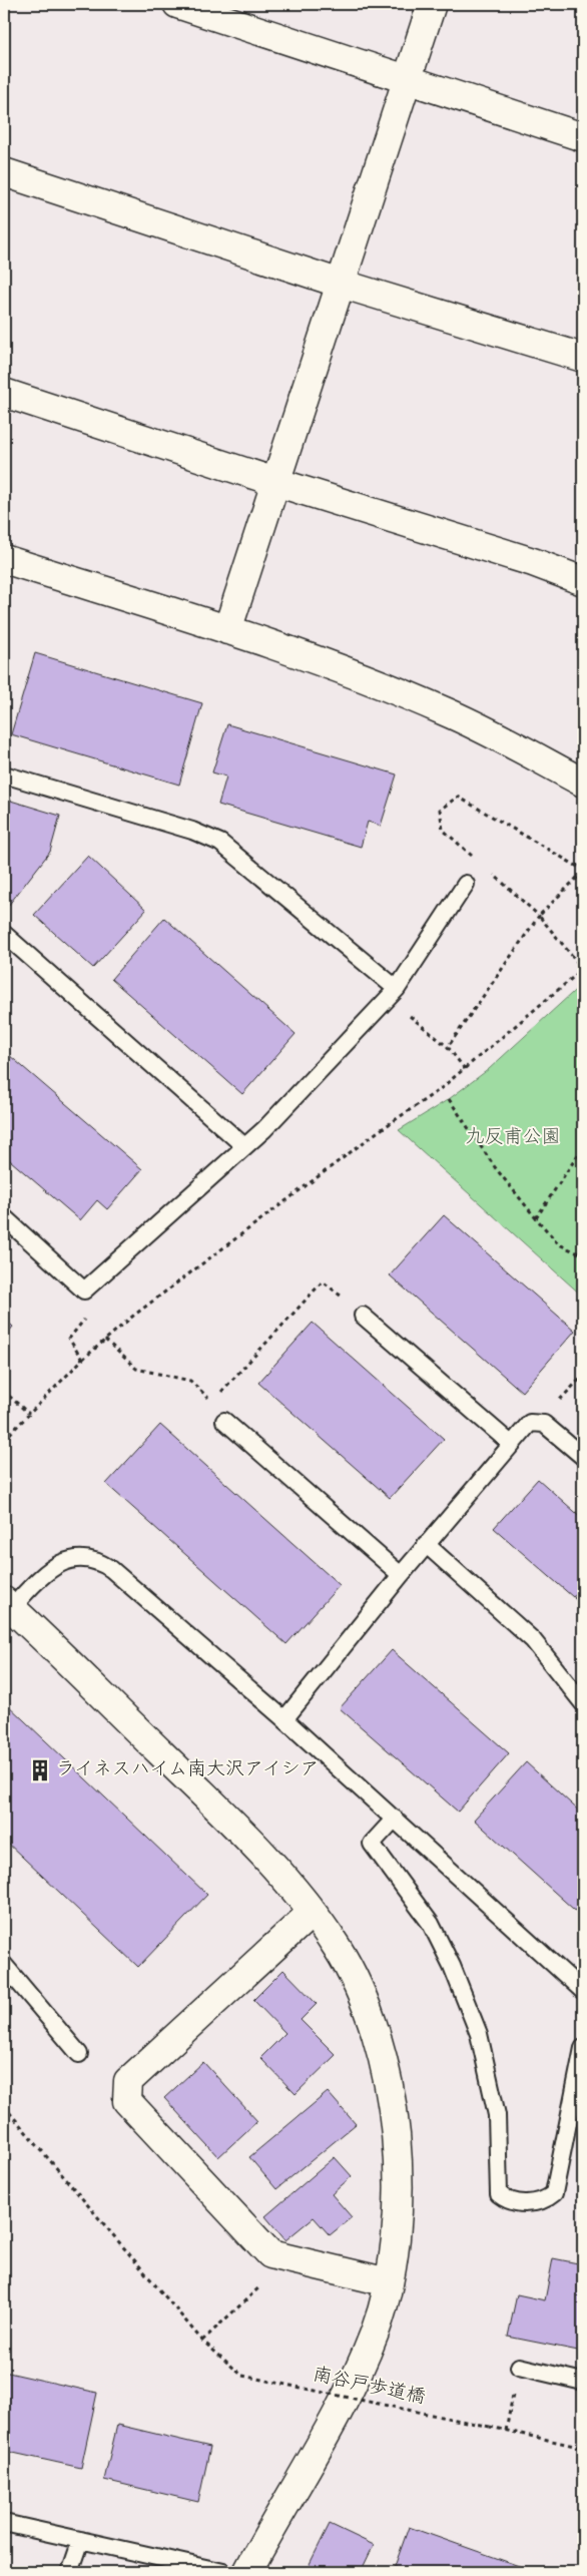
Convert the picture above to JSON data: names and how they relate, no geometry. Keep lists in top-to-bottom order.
{
  "streets": {
    "path": ["南谷戸歩道橋"]
  },
  "parks": ["九反甫公園"],
  "places": {
    "building": ["ライネスハイム南大沢アイシア"]
  }
}
